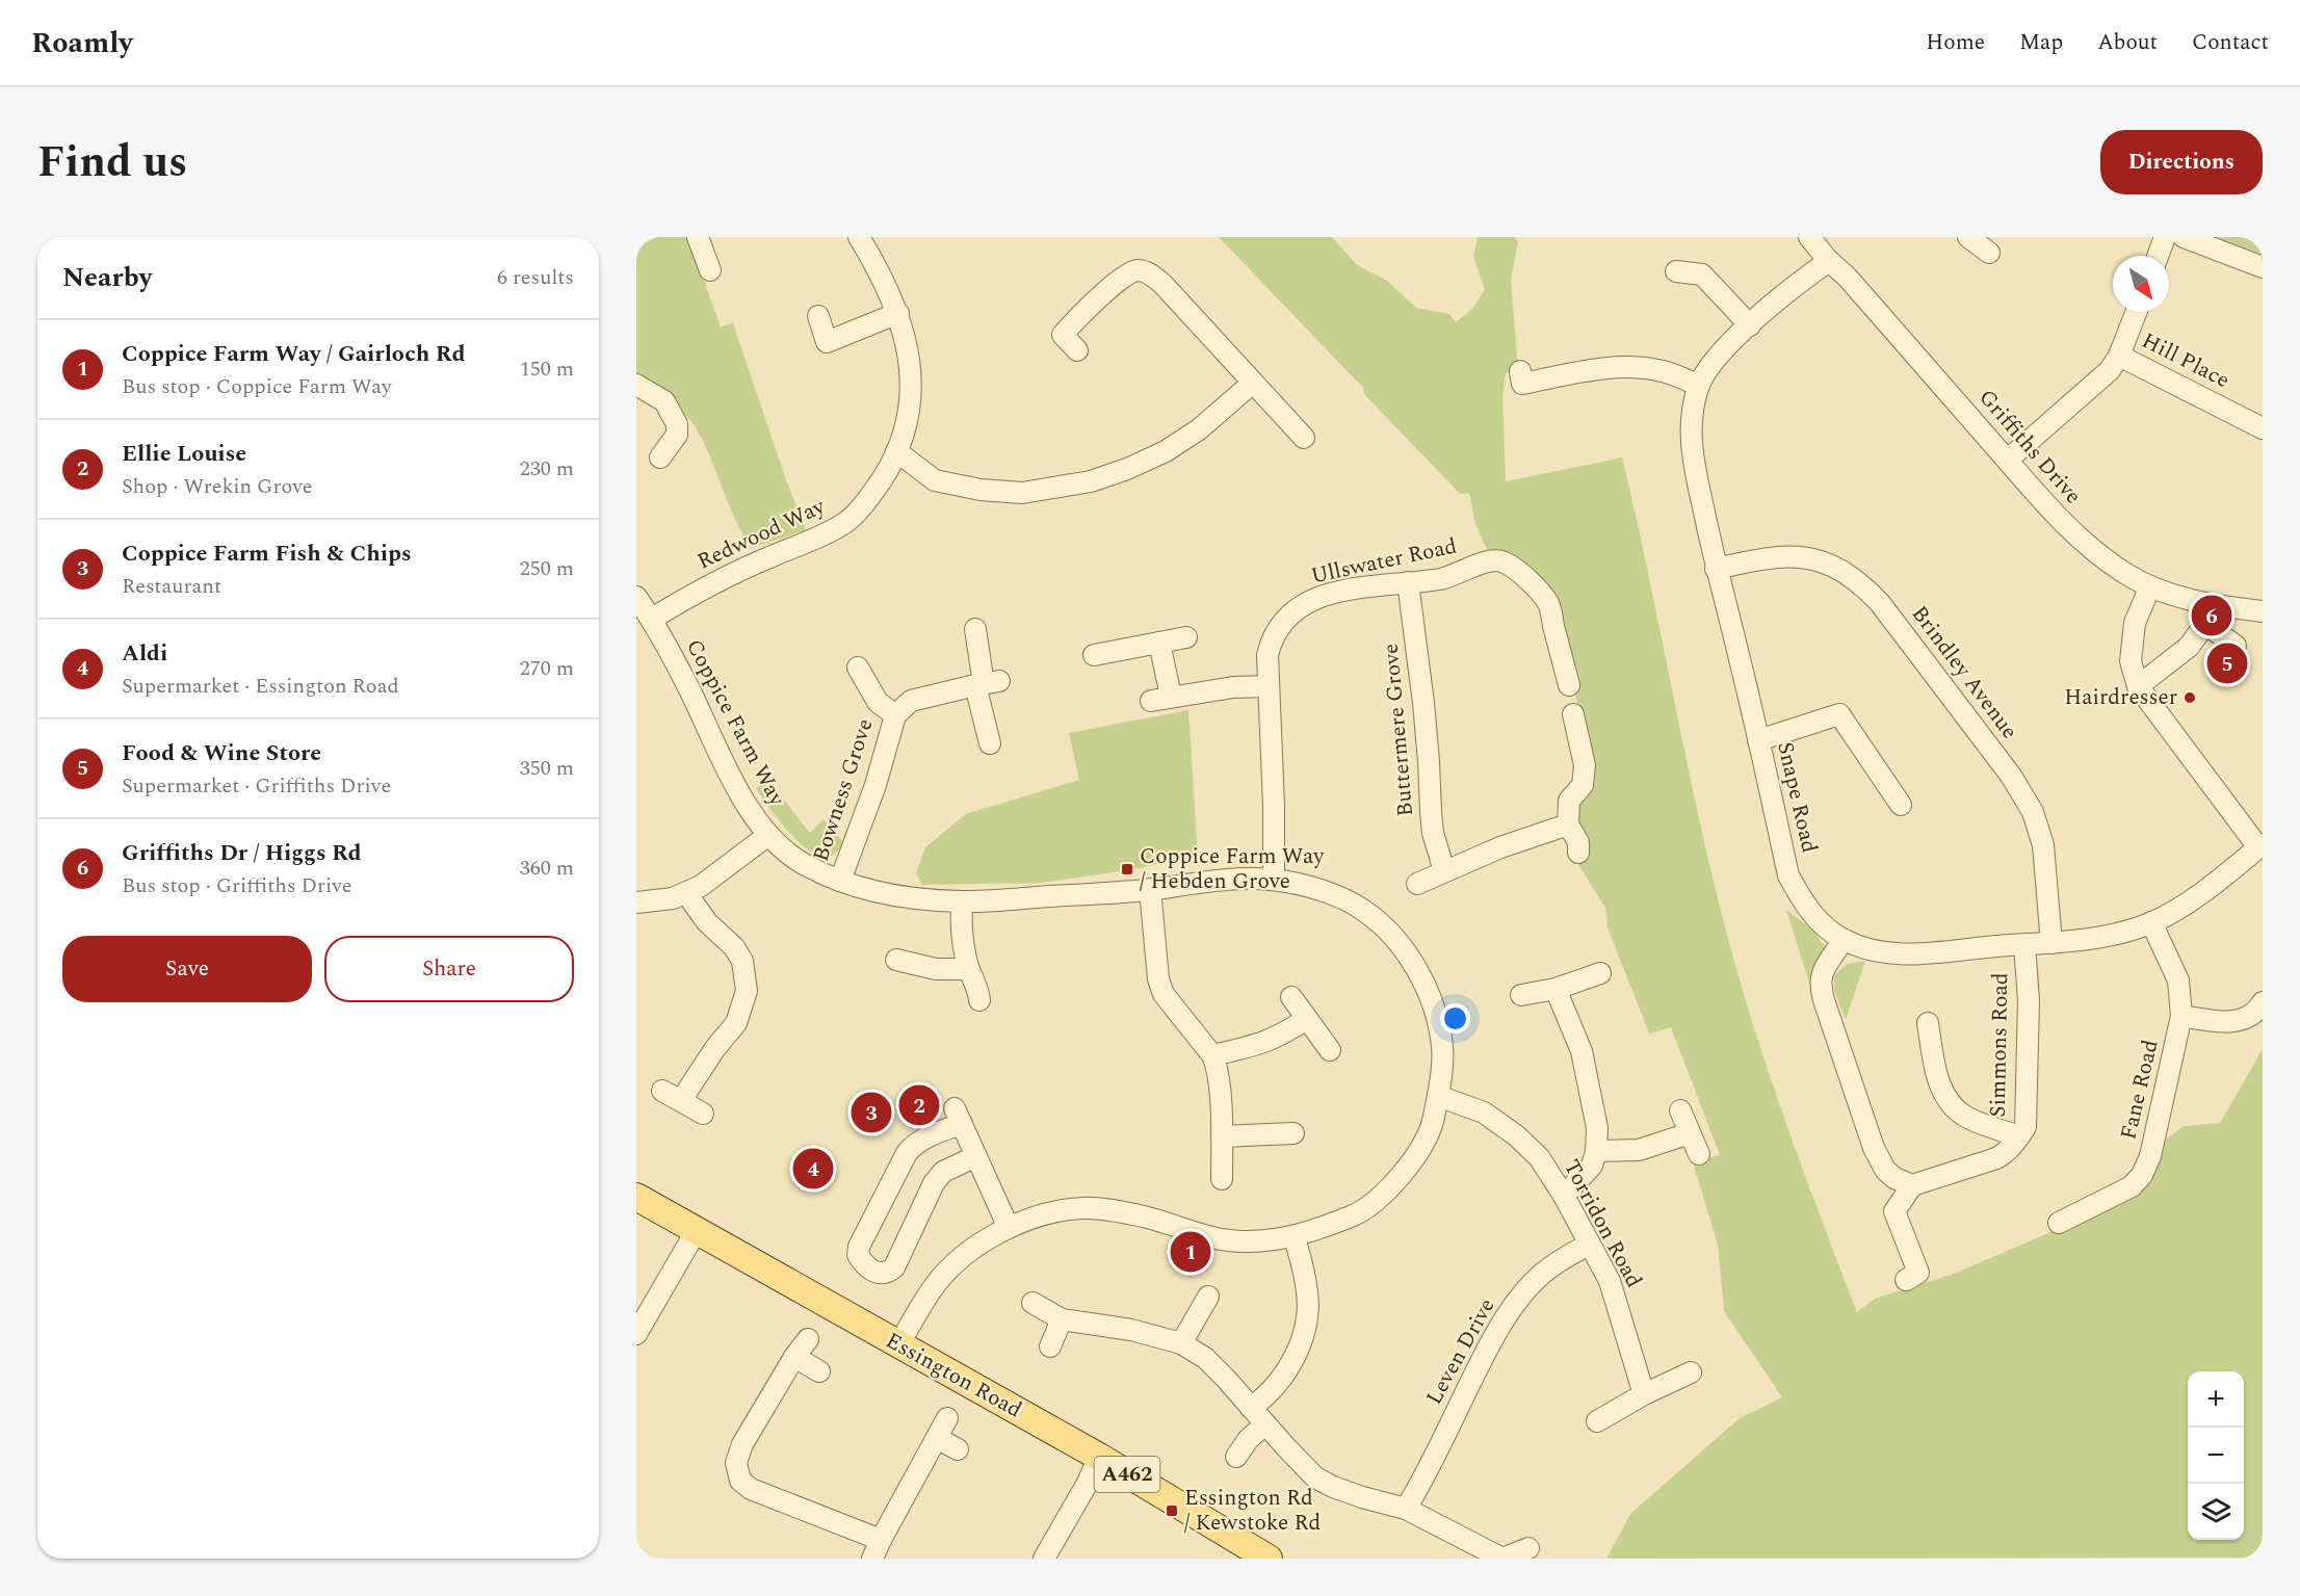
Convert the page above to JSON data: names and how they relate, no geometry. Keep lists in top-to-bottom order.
{
  "streets": {
    "main road": ["Essington Road", "A462"],
    "street": [
      "Hill Place",
      "Griffiths Drive",
      "Redwood Way",
      "Ullswater Road",
      "Brindley Avenue",
      "Coppice Farm Way",
      "Buttermere Grove",
      "Bowness Grove",
      "Snape Road",
      "Simmons Road",
      "Fane Road",
      "Torridon Road",
      "Leven Drive"
    ]
  },
  "crossings": [
    ["Griffiths Drive", "Snape Road"],
    ["Redwood Way", "Coppice Farm Way"],
    ["Ullswater Road", "Coppice Farm Way"],
    ["Ullswater Road", "Buttermere Grove"],
    ["Brindley Avenue", "Snape Road"],
    ["Coppice Farm Way", "Bowness Grove"],
    ["Coppice Farm Way", "Torridon Road"],
    ["Coppice Farm Way", "Essington Road"],
    ["Snape Road", "Simmons Road"],
    ["Snape Road", "Fane Road"],
    ["Torridon Road", "Leven Drive"]
  ],
  "places": {
    "other": ["Hairdresser"],
    "transit": ["Coppice Farm Way / Hebden Grove", "Essington Rd / Kewstoke Rd"]
  },
  "north": "bottom right",
  "page": {
    "header": "Roamly",
    "nav": [
      "Home",
      "Map",
      "About",
      "Contact"
    ],
    "title": "Find us",
    "buttons": [
      "Directions",
      ["Save", "Share"]
    ],
    "heading": ["Nearby", "6 results"],
    "list": [
      {
        "mark": "1",
        "name": "Coppice Farm Way / Gairloch Rd",
        "note": "Bus stop · Coppice Farm Way",
        "value": "150 m"
      },
      {
        "mark": "2",
        "name": "Ellie Louise",
        "note": "Shop · Wrekin Grove",
        "value": "230 m"
      },
      {
        "mark": "3",
        "name": "Coppice Farm Fish & Chips",
        "note": "Restaurant",
        "value": "250 m"
      },
      {
        "mark": "4",
        "name": "Aldi",
        "note": "Supermarket · Essington Road",
        "value": "270 m"
      },
      {
        "mark": "5",
        "name": "Food & Wine Store",
        "note": "Supermarket · Griffiths Drive",
        "value": "350 m"
      },
      {
        "mark": "6",
        "name": "Griffiths Dr / Higgs Rd",
        "note": "Bus stop · Griffiths Drive",
        "value": "360 m"
      }
    ],
    "pins": [
      "6",
      "5",
      "2",
      "3",
      "4",
      "1"
    ],
    "map_buttons": ["+", "−"]
  }
}
